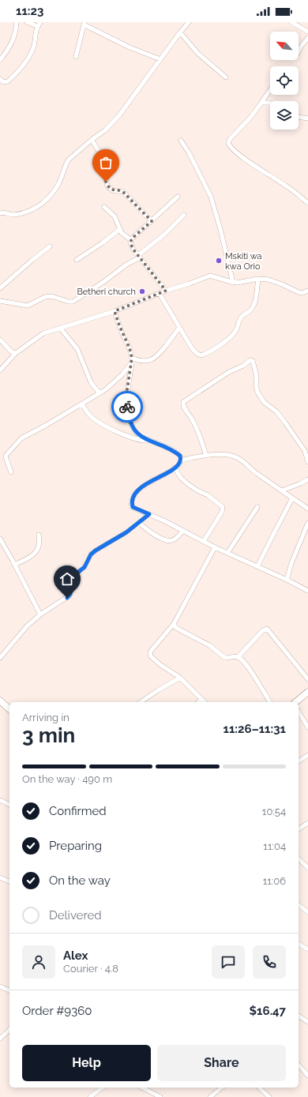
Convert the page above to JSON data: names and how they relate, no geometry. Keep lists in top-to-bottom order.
{
  "places": ["Mskiti wa kwa Orio", "Betheri church"],
  "north": "top left",
  "page": {
    "status": "11:23",
    "heading": ["3 min", "Arriving in", "11:26–11:31"],
    "panel": [
      "Alex",
      "Courier · 4.8",
      "Order #9360",
      "$16.47"
    ],
    "bar": "On the way · 490 m",
    "list": [
      ["Confirmed", "10:54"],
      ["Preparing", "11:04"],
      ["On the way", "11:06"],
      "Delivered"
    ],
    "buttons": ["Help", "Share"]
  }
}
